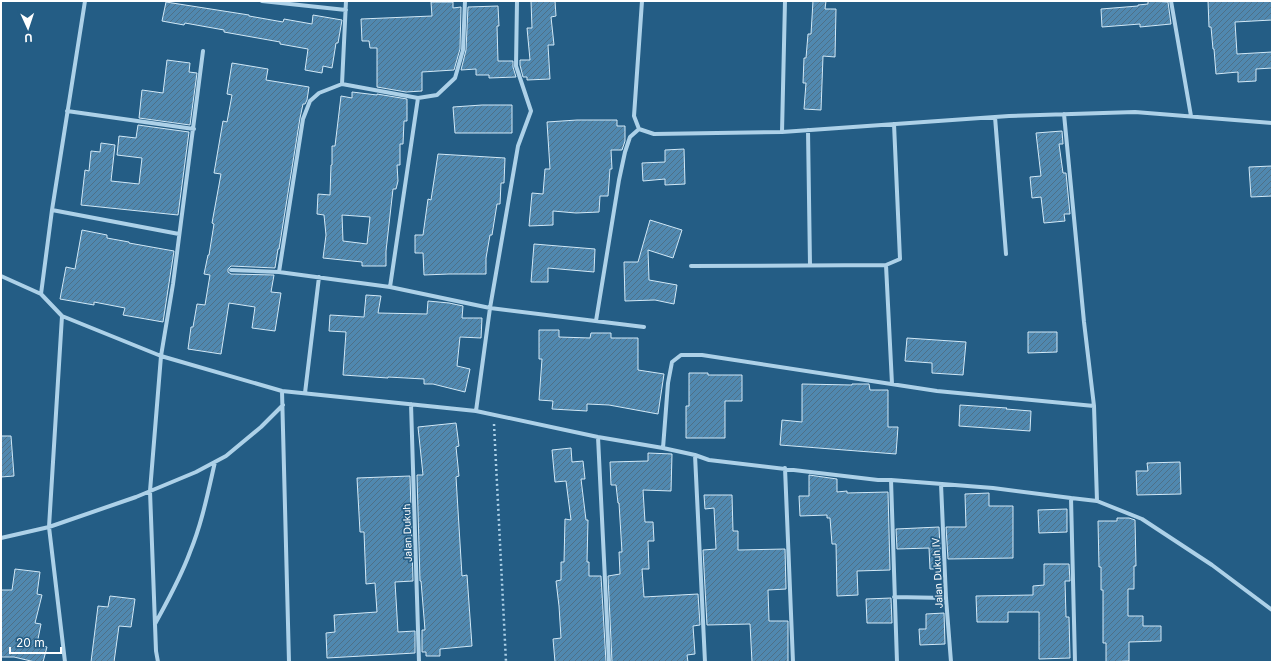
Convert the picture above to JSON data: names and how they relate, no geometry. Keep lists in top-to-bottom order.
{
  "streets": {
    "street": ["Jalan Dukuh", "Jalan Dukuh IV"]
  },
  "scale_bar": "20 m",
  "north": "bottom"
}
